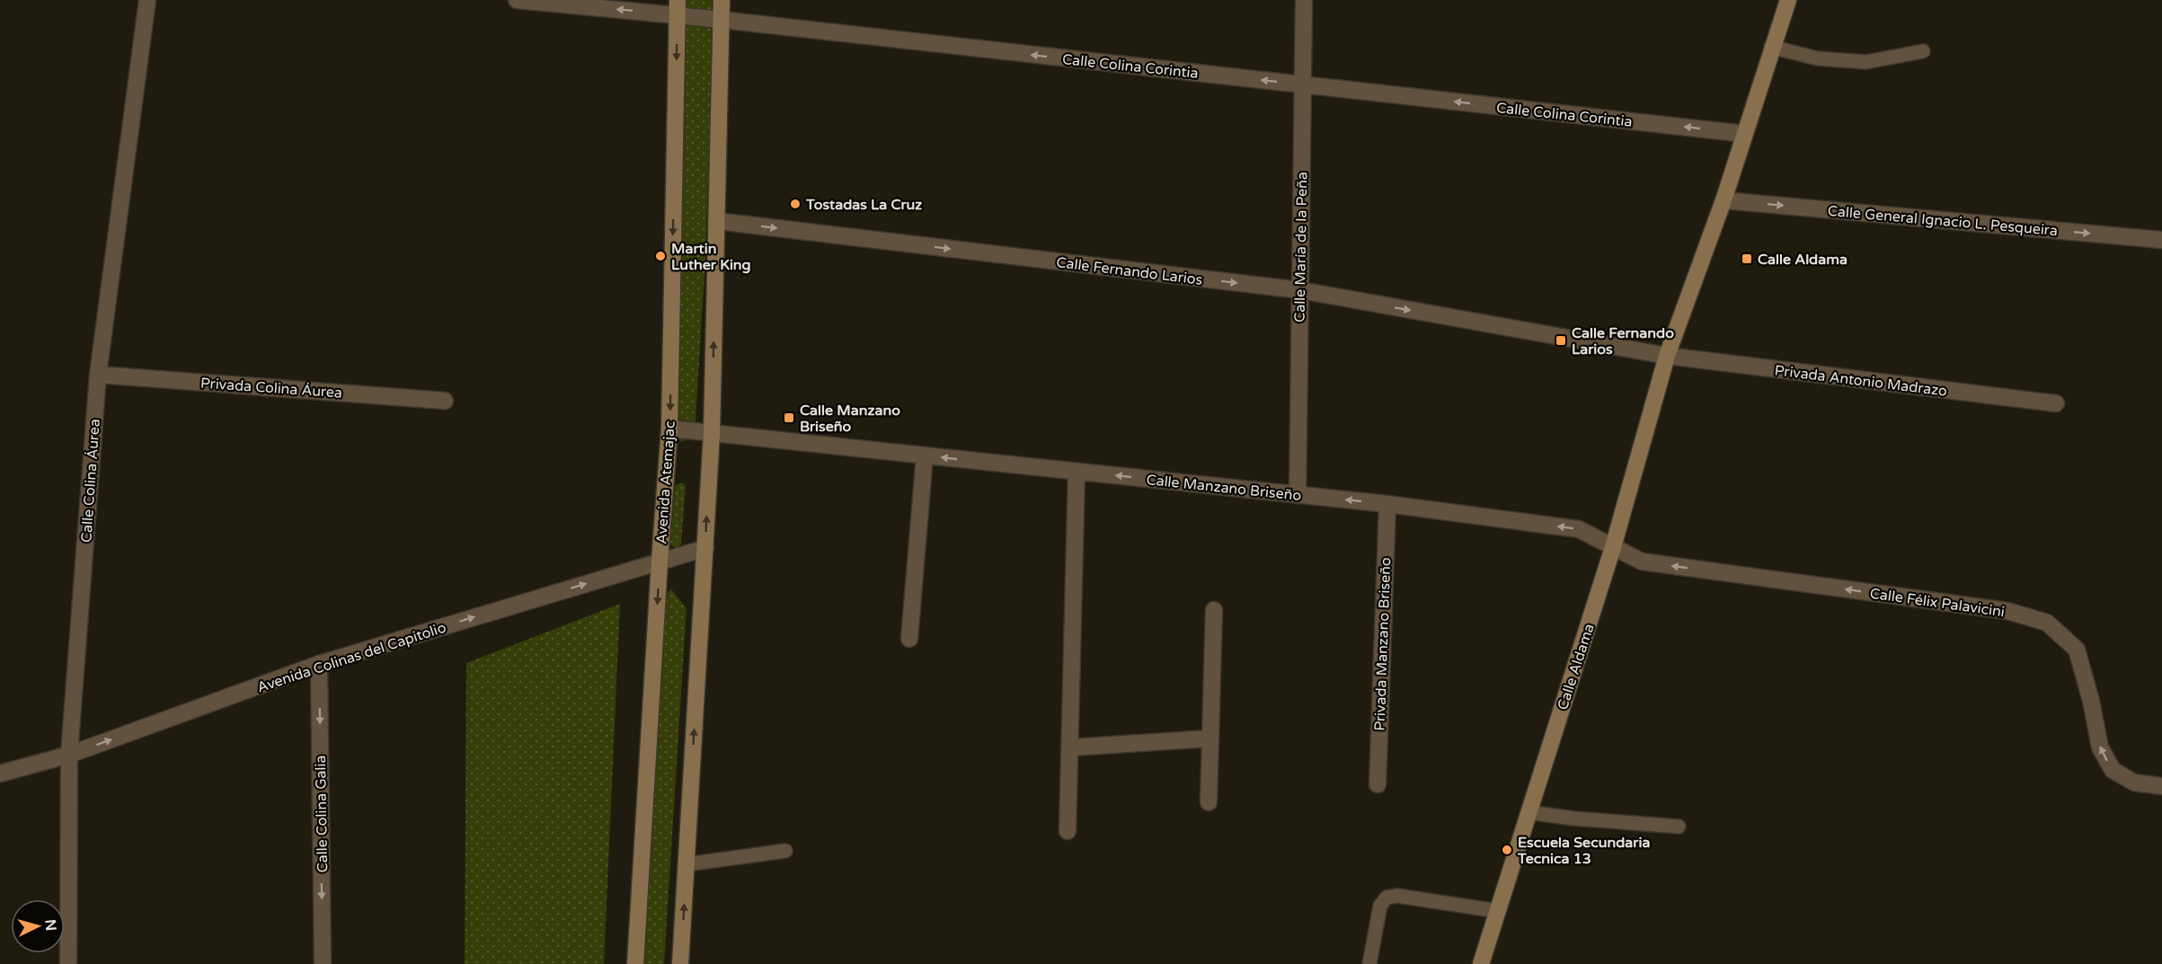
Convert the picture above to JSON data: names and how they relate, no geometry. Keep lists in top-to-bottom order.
{
  "streets": {
    "main road": ["Avenida Atemajac", "Calle Aldama"],
    "street": [
      "Calle Colina Corintia",
      "Calle General Ignacio L. Pesqueira",
      "Calle María de la Peña",
      "Calle Fernando Larios",
      "Privada Antonio Madrazo",
      "Privada Colina Áurea",
      "Calle Colina Áurea",
      "Calle Manzano Briseño",
      "Calle Félix Palavicini",
      "Privada Manzano Briseño",
      "Avenida Colinas del Capitolio",
      "Calle Colina Galia"
    ]
  },
  "crossings": [
    ["Calle Colina Corintia", "Calle María de la Peña"],
    ["Calle Colina Corintia", "Avenida Atemajac"],
    ["Calle Colina Corintia", "Calle Aldama"],
    ["Calle General Ignacio L. Pesqueira", "Calle Aldama"],
    ["Calle María de la Peña", "Calle Fernando Larios"],
    ["Calle María de la Peña", "Calle Manzano Briseño"],
    ["Calle Fernando Larios", "Privada Antonio Madrazo"],
    ["Calle Fernando Larios", "Calle Aldama"],
    ["Privada Antonio Madrazo", "Calle Aldama"],
    ["Privada Colina Áurea", "Calle Colina Áurea"],
    ["Calle Colina Áurea", "Avenida Colinas del Capitolio"],
    ["Avenida Atemajac", "Calle Manzano Briseño"],
    ["Avenida Atemajac", "Avenida Colinas del Capitolio"],
    ["Calle Manzano Briseño", "Calle Félix Palavicini"],
    ["Calle Manzano Briseño", "Privada Manzano Briseño"],
    ["Calle Manzano Briseño", "Calle Aldama"],
    ["Calle Félix Palavicini", "Calle Aldama"],
    ["Avenida Colinas del Capitolio", "Calle Colina Galia"]
  ],
  "one_way": [
    "Calle Colina Corintia",
    "Calle General Ignacio L. Pesqueira",
    "Calle Fernando Larios",
    "Calle Manzano Briseño",
    "Calle Félix Palavicini",
    "Avenida Colinas del Capitolio",
    "Calle Colina Galia"
  ],
  "places": {
    "other": ["Tostadas La Cruz", "Martin Luther King", "Escuela Secundaria Tecnica 13"],
    "transit": ["Calle Aldama", "Calle Fernando Larios", "Calle Manzano Briseño"]
  },
  "north": "right"
}
